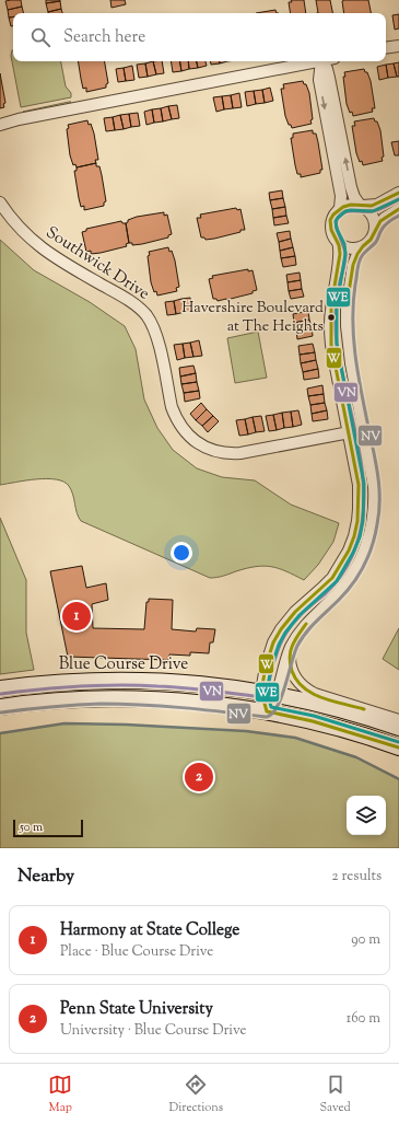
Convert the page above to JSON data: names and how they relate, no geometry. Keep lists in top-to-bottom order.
{
  "streets": {
    "main road": ["Blue Course Drive"],
    "street": ["Southwick Drive"]
  },
  "places": ["Havershire Boulevard at The Heights"],
  "lines": [
    "transit line W",
    "transit line VN",
    "transit line WE",
    "transit line NV"
  ],
  "scale_bar": "50 m",
  "page": {
    "search": "Search here",
    "pins": ["1", "2"],
    "scale": "50 m",
    "heading": ["Nearby", "2 results"],
    "list": [
      {
        "mark": "1",
        "name": "Harmony at State College",
        "note": "Place · Blue Course Drive",
        "value": "90 m"
      },
      {
        "mark": "2",
        "name": "Penn State University",
        "note": "University · Blue Course Drive",
        "value": "160 m"
      }
    ],
    "nav": ["Map", "Directions", "Saved"]
  }
}
